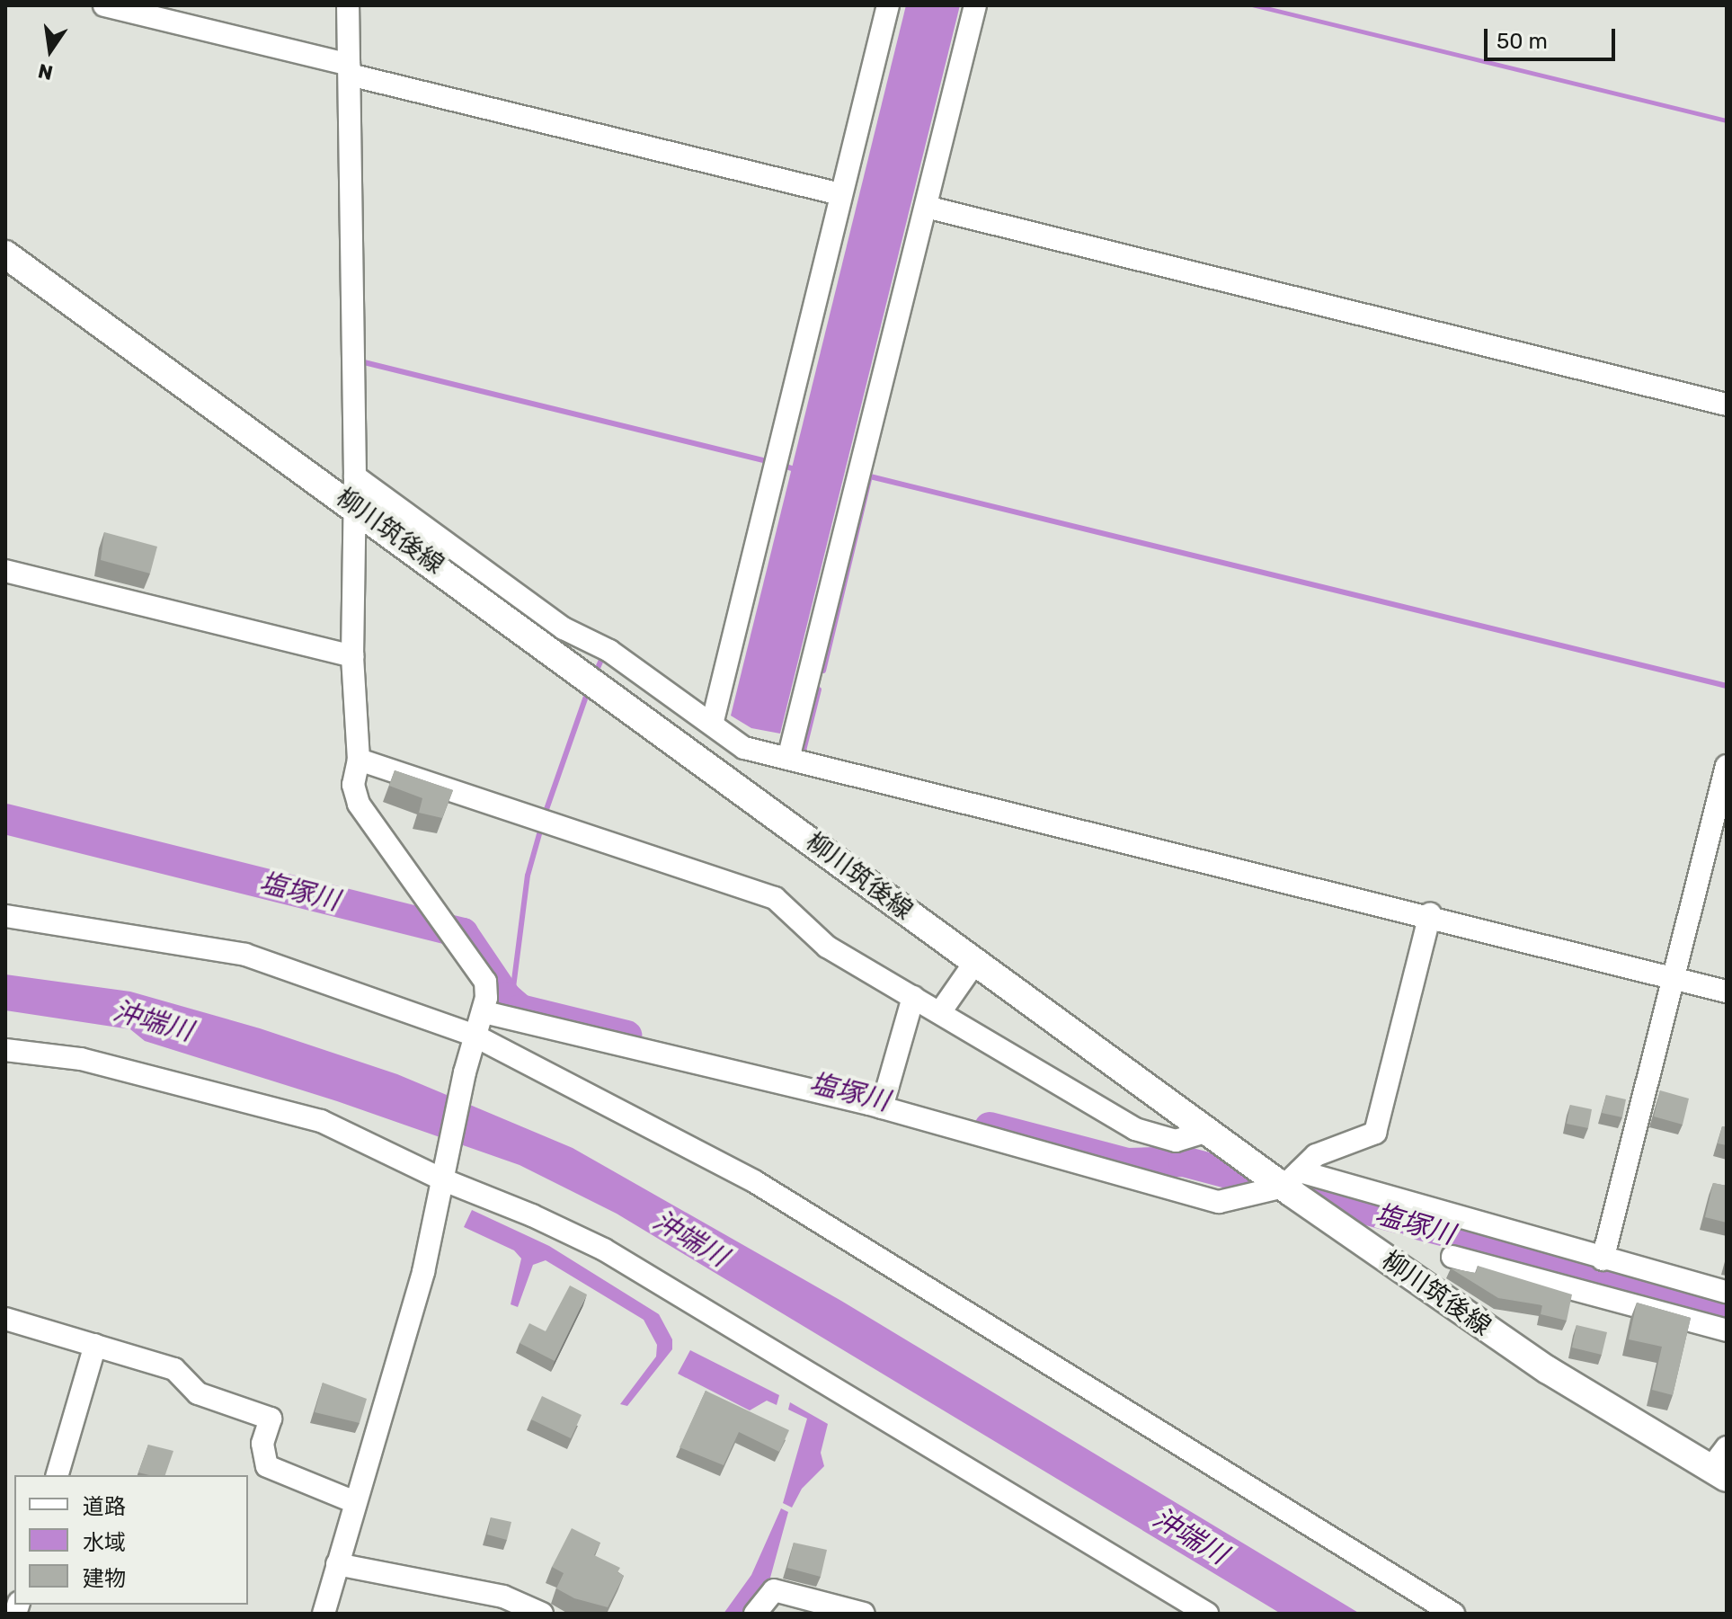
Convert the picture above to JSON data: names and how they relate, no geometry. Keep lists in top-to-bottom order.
{
  "streets": {
    "main road": ["柳川筑後線"]
  },
  "water": ["塩塚川", "沖端川"],
  "legend": ["道路", "水域", "建物"],
  "scale_bar": "50 m",
  "north": "bottom"
}
